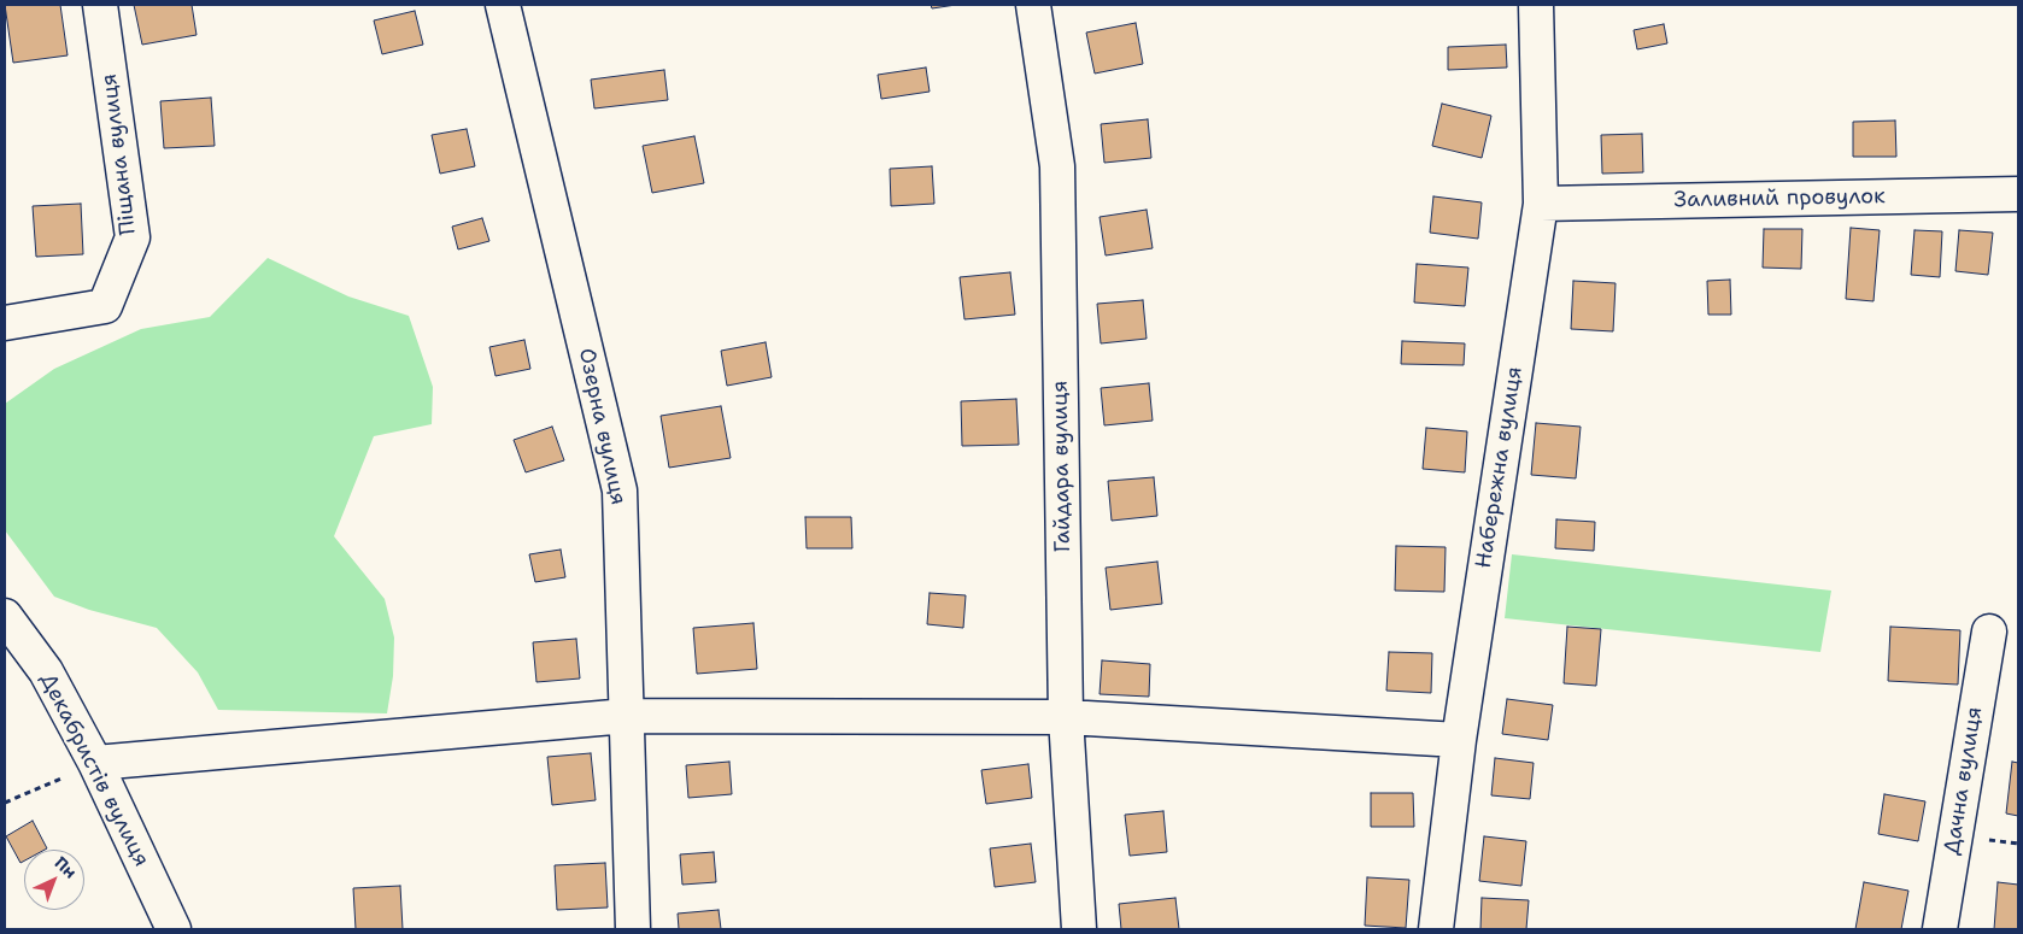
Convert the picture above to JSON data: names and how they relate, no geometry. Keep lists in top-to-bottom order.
{
  "streets": {
    "street": [
      "Піщана вулиця",
      "Заливний провулок",
      "Озерна вулиця",
      "Гайдара вулиця",
      "Набережна вулиця",
      "Декабристів вулиця",
      "Дачна вулиця"
    ]
  },
  "crossings": [
    ["Заливний провулок", "Набережна вулиця"]
  ],
  "north": "top right"
}
